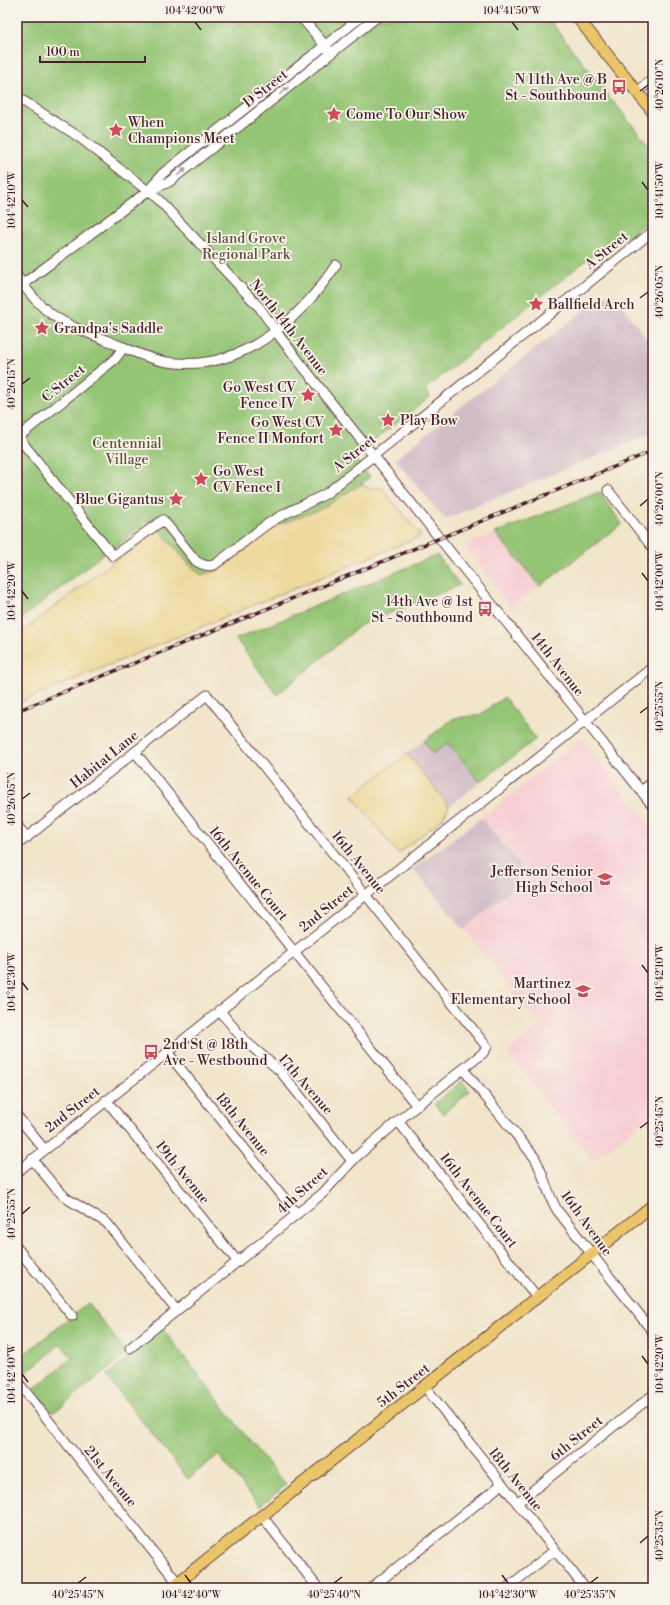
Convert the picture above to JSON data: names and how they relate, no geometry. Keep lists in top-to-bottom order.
{
  "streets": {
    "main road": ["5th Street"],
    "street": [
      "D Street",
      "A Street",
      "North 14th Avenue",
      "C Street",
      "14th Avenue",
      "Habitat Lane",
      "16th Avenue",
      "16th Avenue Court",
      "2nd Street",
      "17th Avenue",
      "18th Avenue",
      "19th Avenue",
      "4th Street",
      "6th Street",
      "21st Avenue"
    ]
  },
  "crossings": [
    ["D Street", "North 14th Avenue"],
    ["A Street", "North 14th Avenue"],
    ["A Street", "C Street"],
    ["North 14th Avenue", "14th Avenue"],
    ["14th Avenue", "2nd Street"],
    ["Habitat Lane", "16th Avenue"],
    ["Habitat Lane", "16th Avenue Court"],
    ["16th Avenue", "2nd Street"],
    ["16th Avenue", "4th Street"],
    ["16th Avenue", "5th Street"],
    ["16th Avenue Court", "2nd Street"],
    ["16th Avenue Court", "4th Street"],
    ["16th Avenue Court", "5th Street"],
    ["2nd Street", "17th Avenue"],
    ["2nd Street", "18th Avenue"],
    ["2nd Street", "19th Avenue"],
    ["17th Avenue", "4th Street"],
    ["18th Avenue", "4th Street"],
    ["18th Avenue", "5th Street"],
    ["18th Avenue", "6th Street"],
    ["19th Avenue", "4th Street"],
    ["5th Street", "21st Avenue"]
  ],
  "parks": ["Island Grove Regional Park", "Centennial Village"],
  "places": {
    "bus stop": ["N 11th Ave @ B St - Southbound", "14th Ave @ 1st St - Southbound", "2nd St @ 18th Ave - Westbound"],
    "place": [
      "Come To Our Show",
      "When Champions Meet",
      "Ballfield Arch",
      "Grandpa's Saddle",
      "Go West CV Fence IV",
      "Play Bow",
      "Go West CV Fence II Monfort",
      "Go West CV Fence I",
      "Blue Gigantus"
    ],
    "school or university": ["Jefferson Senior High School", "Martinez Elementary School"]
  },
  "scale_bar": "100 m",
  "coordinates": [
    "104°42'00\"W",
    "104°41'50\"W",
    "40°26'10\"N",
    "104°42'10\"W",
    "40°26'05\"N",
    "40°26'15\"N",
    "40°26'00\"N",
    "104°42'20\"W",
    "40°25'55\"N",
    "104°42'30\"W",
    "40°25'45\"N",
    "104°42'40\"W",
    "40°25'35\"N",
    "40°25'40\"N"
  ]
}
